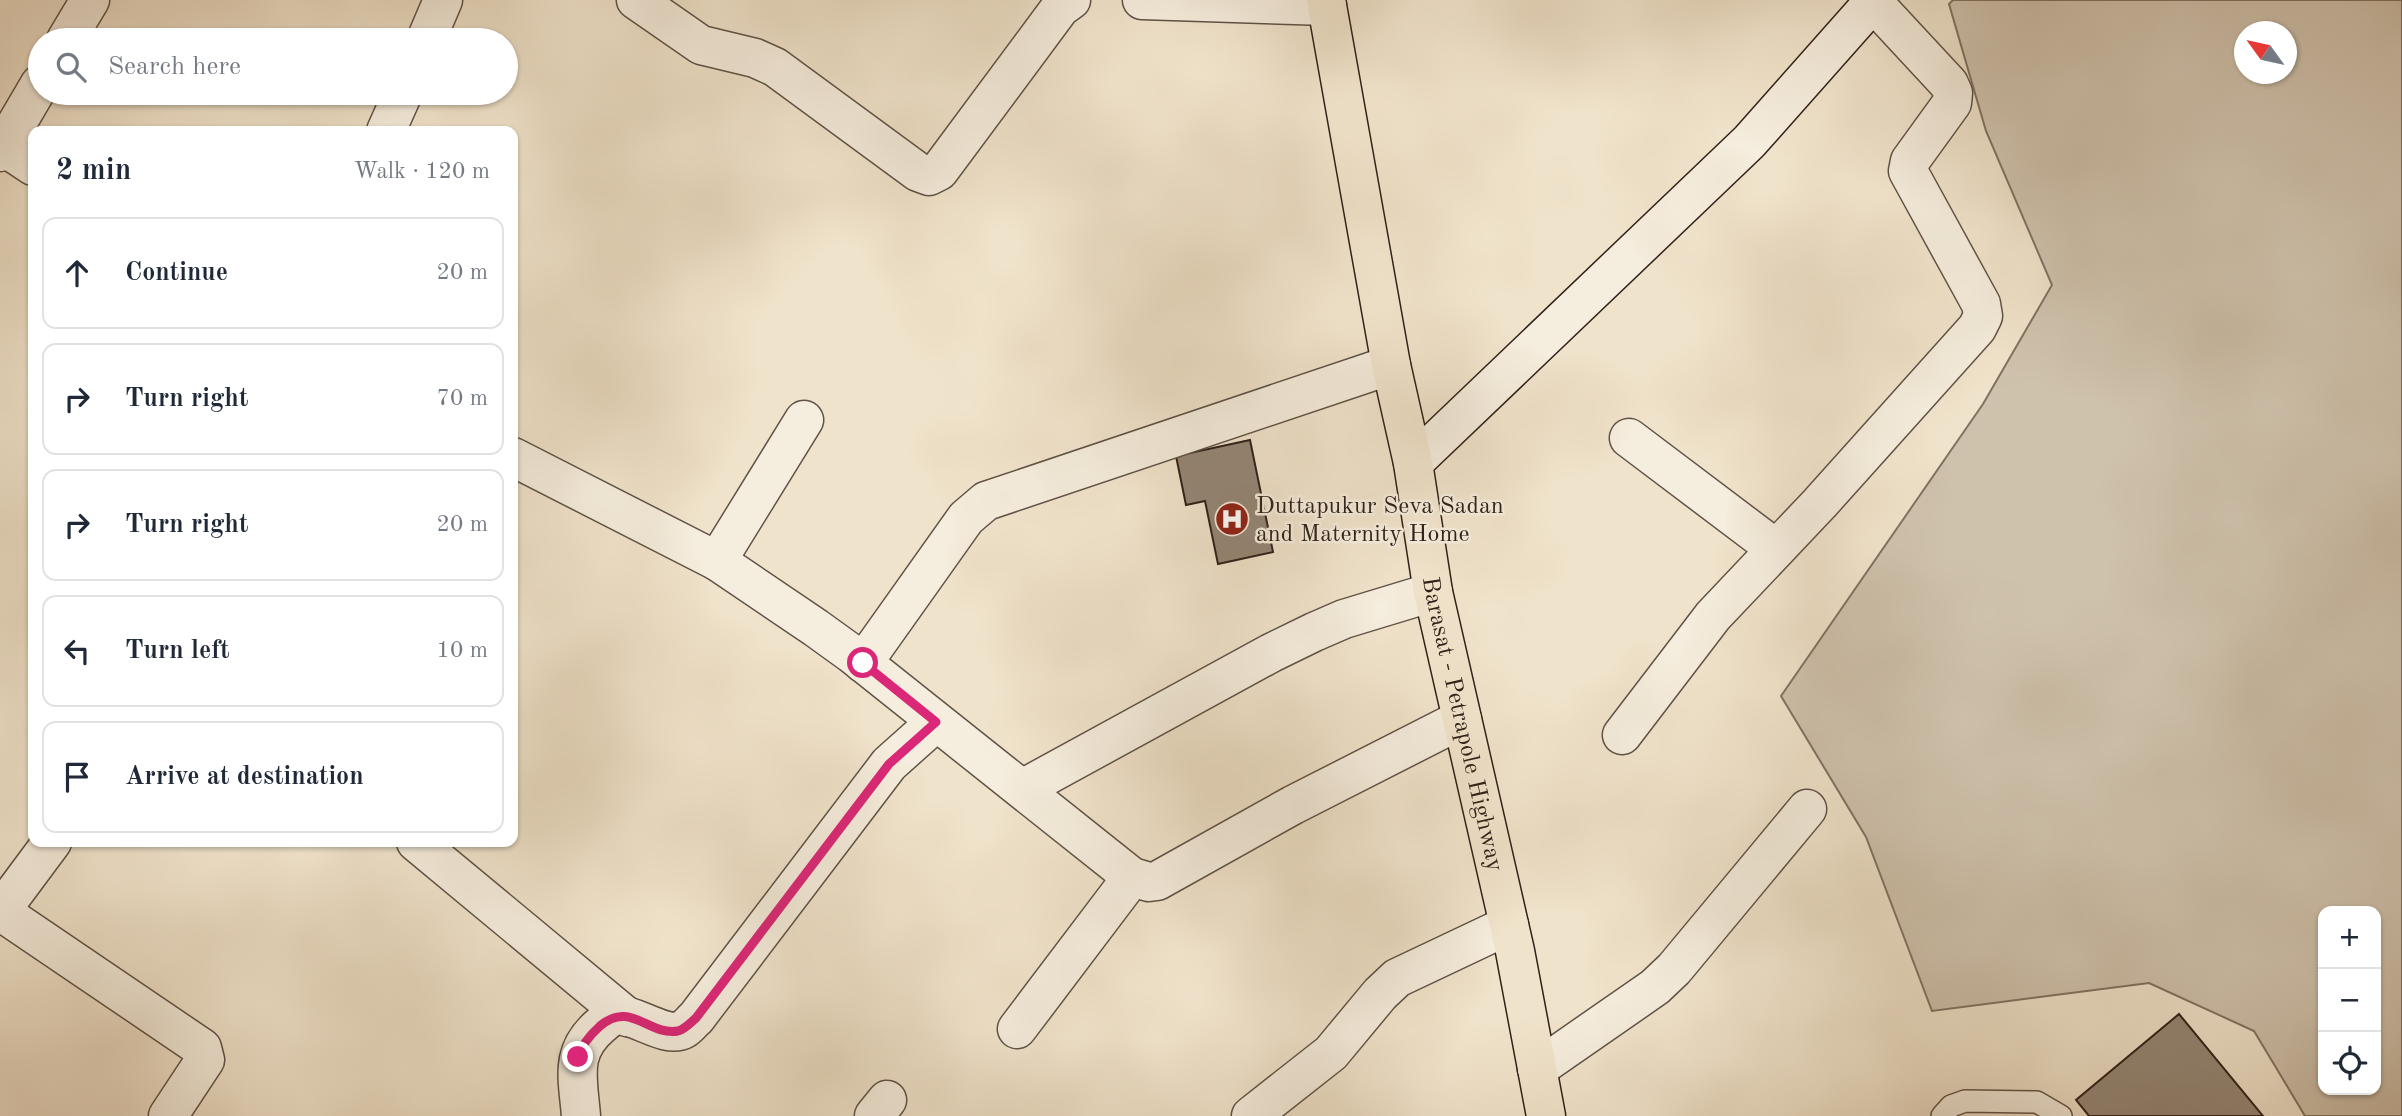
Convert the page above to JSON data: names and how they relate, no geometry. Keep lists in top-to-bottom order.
{
  "streets": {
    "highway": ["Barasat - Petrapole Highway"]
  },
  "places": {
    "hospital": ["Duttapukur Seva Sadan and Maternity Home"]
  },
  "north": "top left",
  "page": {
    "search": "Search here",
    "heading": ["2 min", "Walk · 120 m"],
    "list": [
      ["Continue", "20 m"],
      ["Turn right", "70 m"],
      ["Turn right", "20 m"],
      ["Turn left", "10 m"],
      "Arrive at destination"
    ],
    "map_buttons": ["+", "−"]
  }
}
